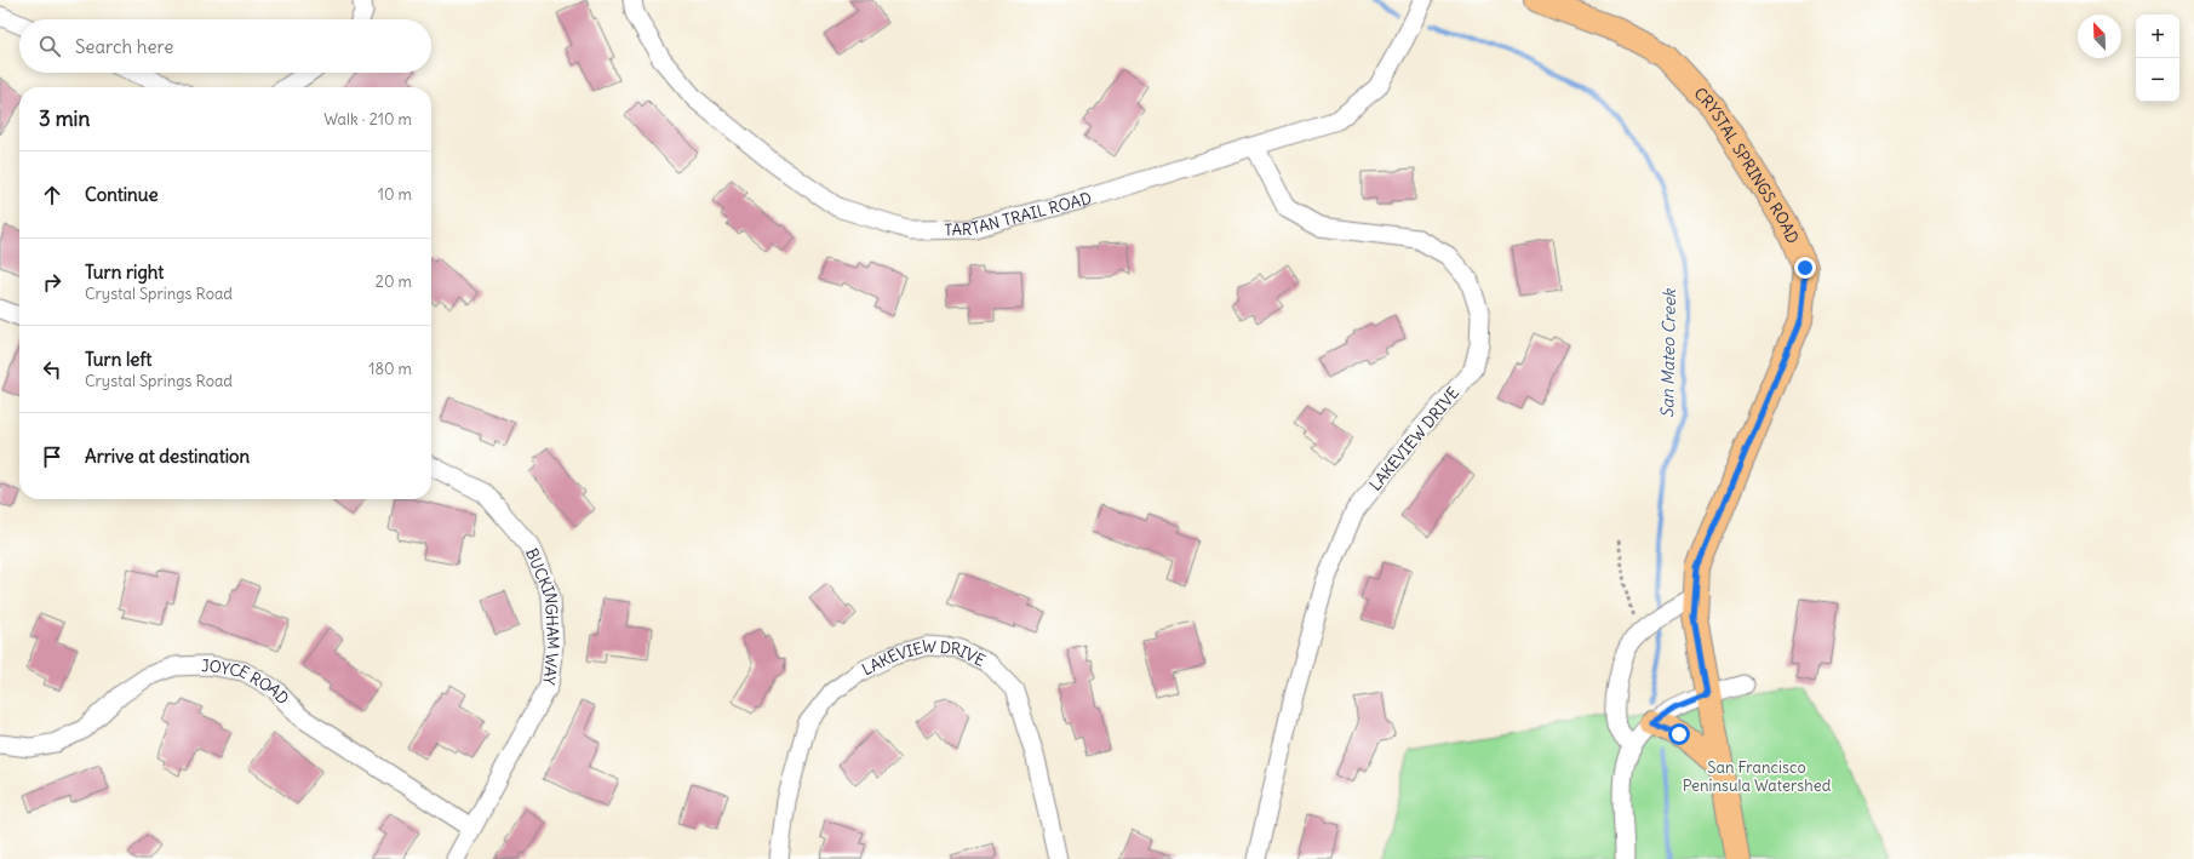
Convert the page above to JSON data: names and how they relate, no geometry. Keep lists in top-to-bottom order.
{
  "streets": {
    "main road": ["CRYSTAL SPRINGS ROAD"],
    "street": [
      "TARTAN TRAIL ROAD",
      "LAKEVIEW DRIVE",
      "BUCKINGHAM WAY",
      "JOYCE ROAD"
    ]
  },
  "crossings": [
    ["TARTAN TRAIL ROAD", "LAKEVIEW DRIVE"],
    ["BUCKINGHAM WAY", "JOYCE ROAD"]
  ],
  "water": ["San Mateo Creek"],
  "parks": ["San Francisco Peninsula Watershed"],
  "north": "top left",
  "page": {
    "map_buttons": ["+", "−"],
    "search": "Search here",
    "heading": ["3 min", "Walk · 210 m"],
    "list": [
      ["Continue", "10 m"],
      ["Turn right", "Crystal Springs Road", "20 m"],
      ["Turn left", "Crystal Springs Road", "180 m"],
      "Arrive at destination"
    ]
  }
}
